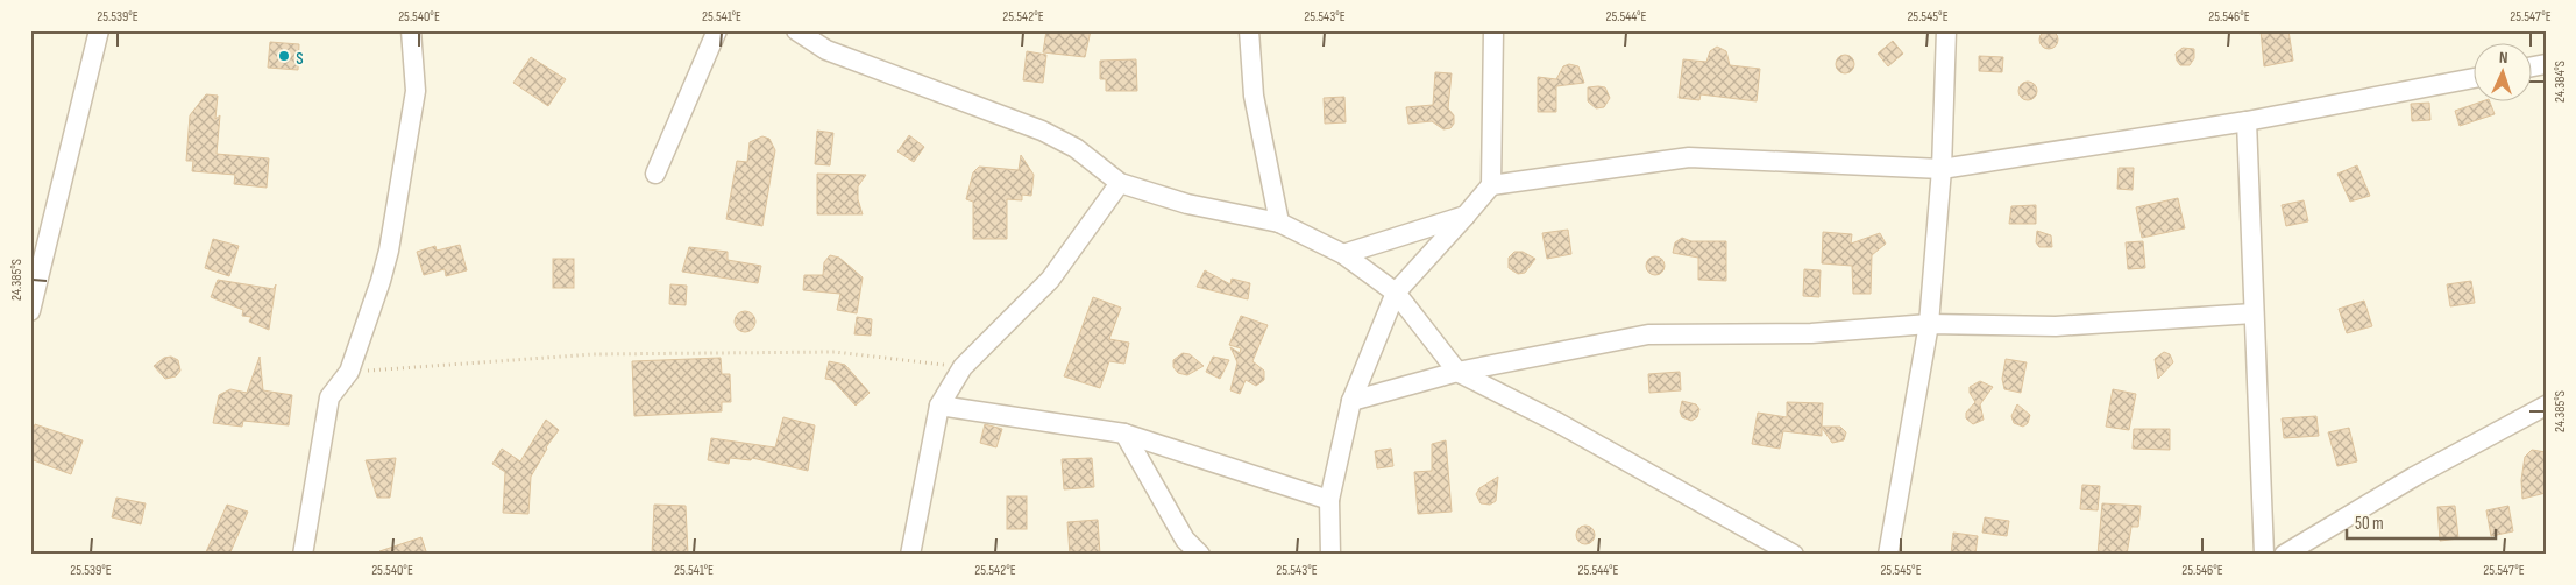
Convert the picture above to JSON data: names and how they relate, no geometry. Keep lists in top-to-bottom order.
{
  "places": ["s"],
  "scale_bar": "50 m",
  "north": "top",
  "coordinates": [
    "25.539°E",
    "25.540°E",
    "25.541°E",
    "25.542°E",
    "25.543°E",
    "25.544°E",
    "25.545°E",
    "25.546°E",
    "25.547°E",
    "24.384°S",
    "24.385°S"
  ]
}
